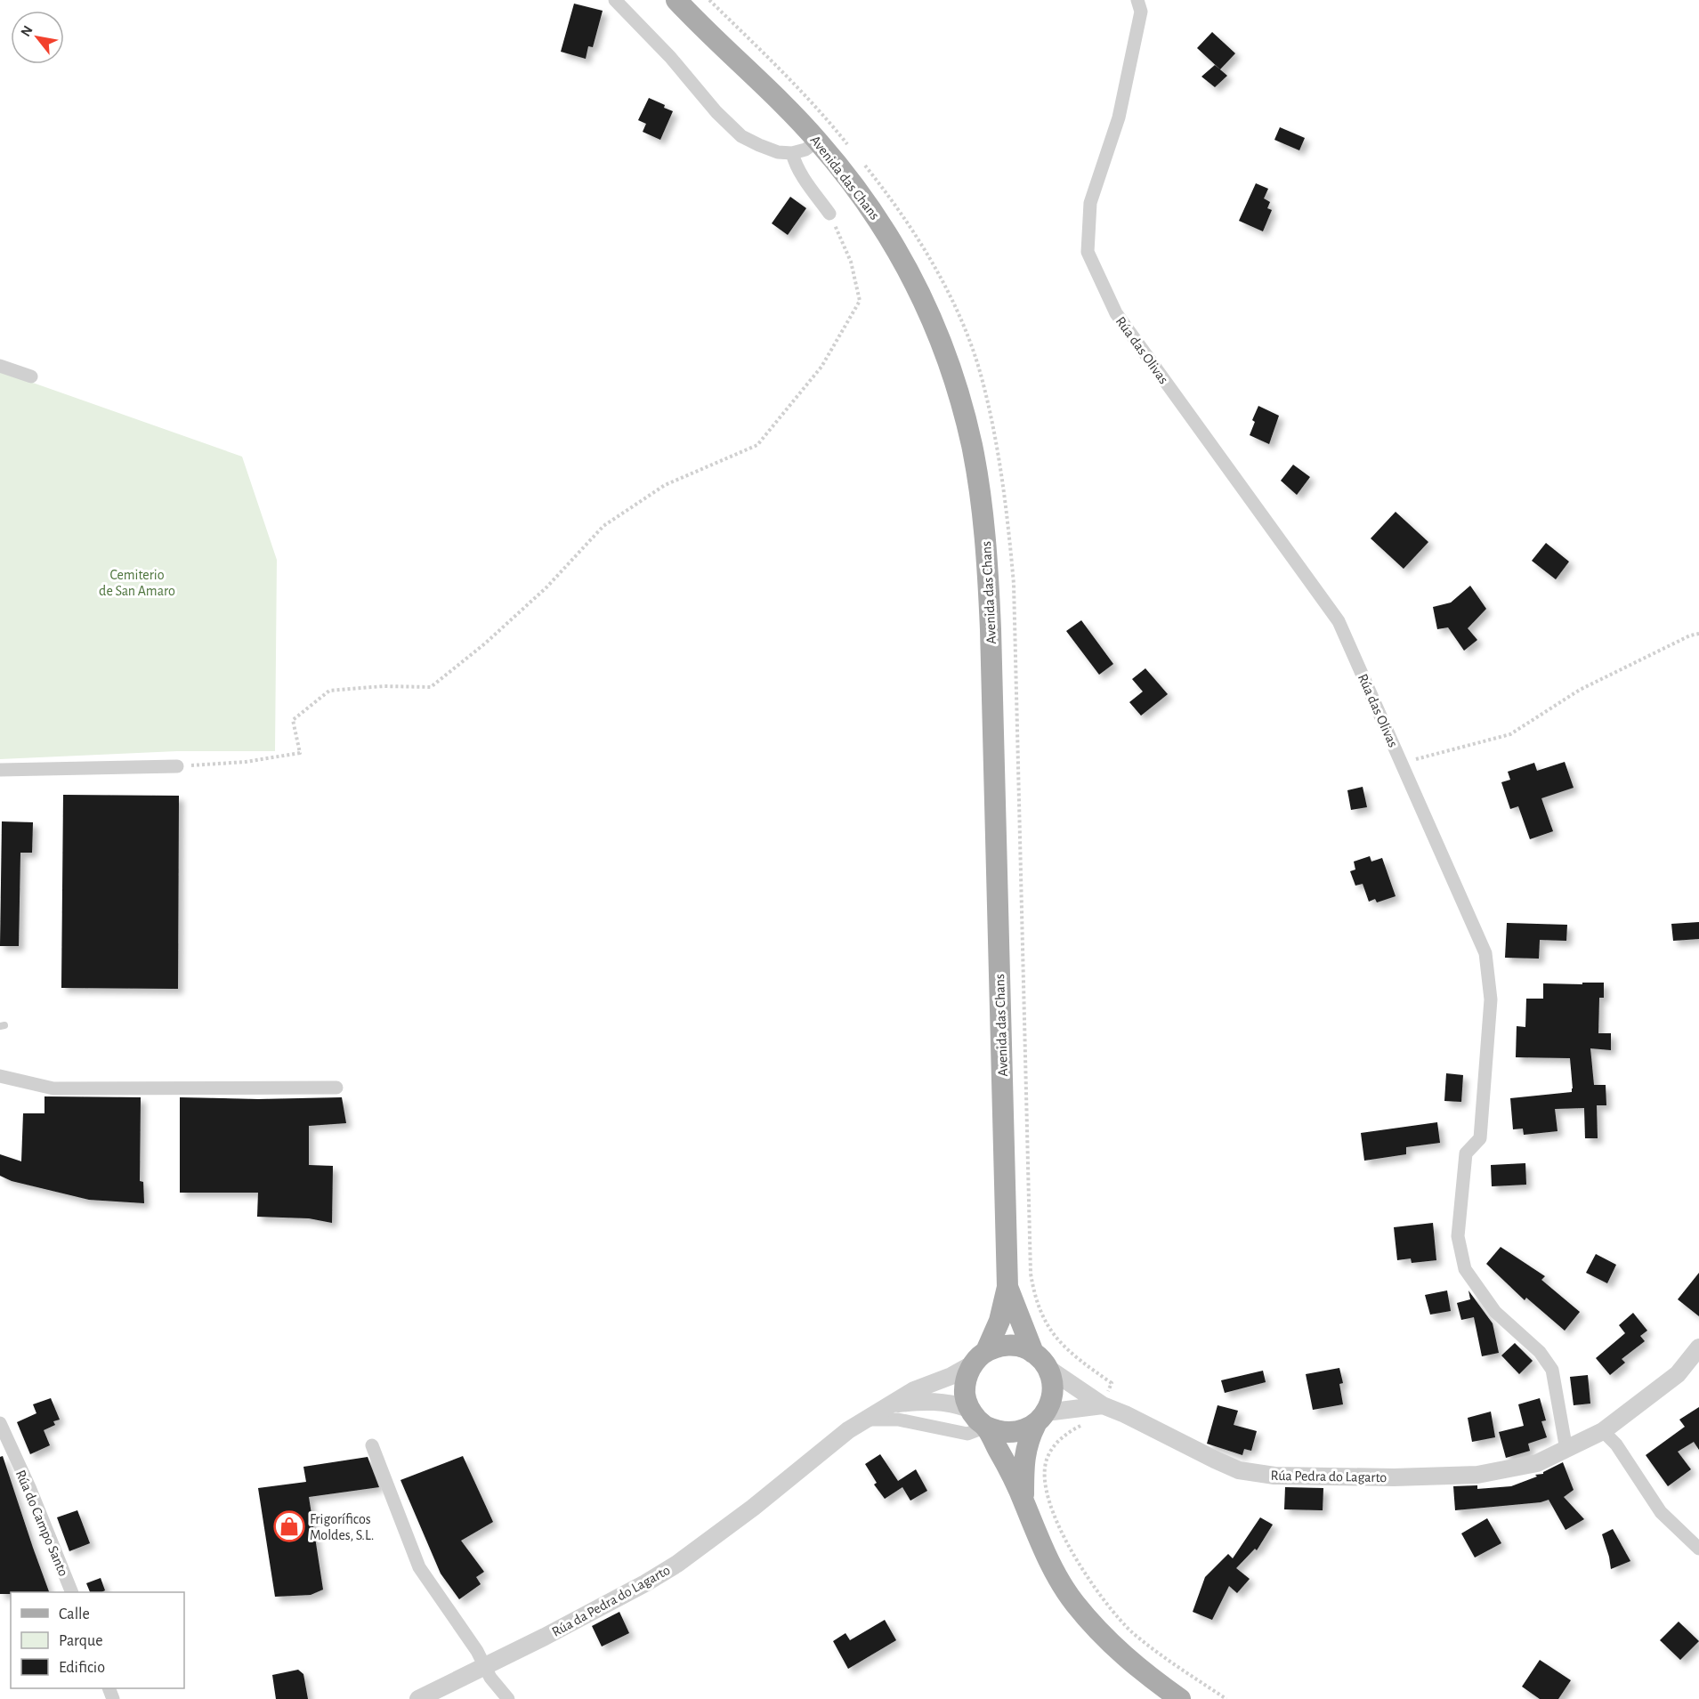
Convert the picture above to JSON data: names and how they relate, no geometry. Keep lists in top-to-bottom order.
{
  "streets": {
    "main road": ["Avenida das Chans"],
    "street": [
      "Rúa das Olivas",
      "Rúa Pedra do Lagarto",
      "Rúa do Campo Santo",
      "Rúa da Pedra do Lagarto"
    ]
  },
  "crossings": [
    ["Avenida das Chans", "Rúa Pedra do Lagarto"],
    ["Avenida das Chans", "Rúa da Pedra do Lagarto"],
    ["Rúa das Olivas", "Rúa Pedra do Lagarto"],
    ["Rúa Pedra do Lagarto", "Rúa da Pedra do Lagarto"]
  ],
  "parks": ["Cemiterio de San Amaro"],
  "places": {
    "shop": ["Frigoríficos Moldes, S.L."]
  },
  "legend": ["Calle", "Parque", "Edificio"],
  "north": "top left"
}
